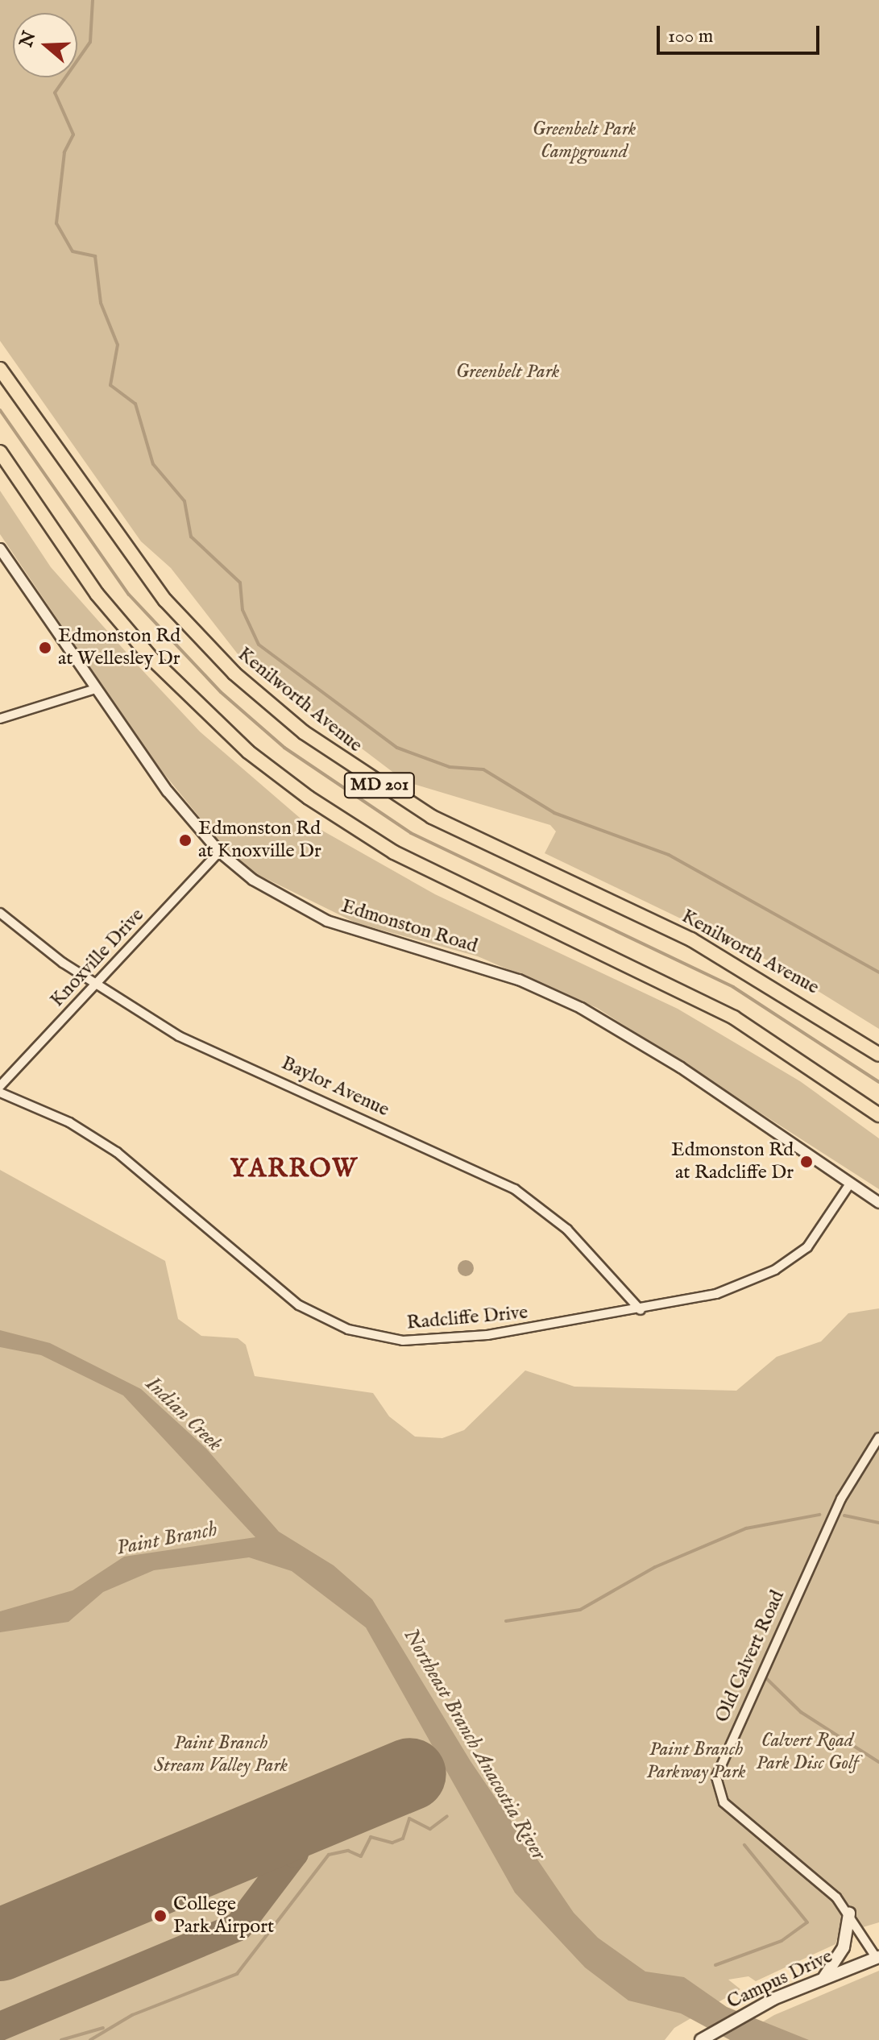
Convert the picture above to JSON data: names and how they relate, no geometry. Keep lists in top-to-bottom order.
{
  "streets": {
    "main road": ["Kenilworth Avenue", "MD 201", "Campus Drive"],
    "street": [
      "Edmonston Road",
      "Knoxville Drive",
      "Baylor Avenue",
      "Radcliffe Drive",
      "Old Calvert Road"
    ]
  },
  "crossings": [
    ["Edmonston Road", "Knoxville Drive"],
    ["Edmonston Road", "Radcliffe Drive"],
    ["Knoxville Drive", "Baylor Avenue"],
    ["Baylor Avenue", "Radcliffe Drive"],
    ["Old Calvert Road", "Campus Drive"]
  ],
  "districts": ["YARROW"],
  "water": ["Indian Creek", "Paint Branch", "Northeast Branch Anacostia River"],
  "parks": [
    "Greenbelt Park Campground",
    "Greenbelt Park",
    "Calvert Road Park Disc Golf",
    "Paint Branch Stream Valley Park",
    "Paint Branch Parkway Park"
  ],
  "places": [
    "Edmonston Rd at Wellesley Dr",
    "Edmonston Rd at Knoxville Dr",
    "Edmonston Rd at Radcliffe Dr",
    "College Park Airport"
  ],
  "scale_bar": "100 m",
  "north": "left"
}
